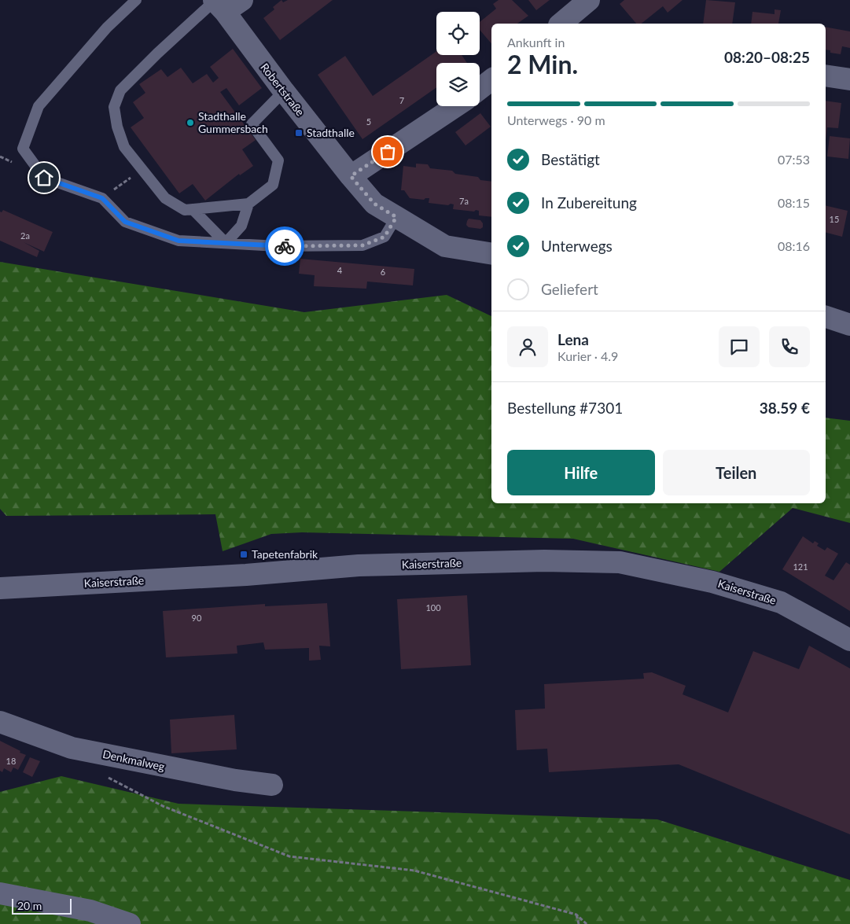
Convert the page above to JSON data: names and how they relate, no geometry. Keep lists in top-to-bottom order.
{
  "streets": {
    "street": ["Robertstraße", "Kaiserstraße", "Denkmalweg"]
  },
  "places": {
    "other": ["Stadthalle Gummersbach"],
    "transit": ["Stadthalle", "Tapetenfabrik"]
  },
  "house_numbers": [
    "7",
    "5",
    "7a",
    "15",
    "2a",
    "4",
    "6",
    "121",
    "100",
    "90",
    "18"
  ],
  "scale_bar": "20 m",
  "page": {
    "heading": ["2 Min.", "Ankunft in", "08:20–08:25"],
    "panel": [
      "Lena",
      "Kurier · 4.9",
      "Bestellung #7301",
      "38.59 €"
    ],
    "bar": "Unterwegs · 90 m",
    "list": [
      ["Bestätigt", "07:53"],
      ["In Zubereitung", "08:15"],
      ["Unterwegs", "08:16"],
      "Geliefert"
    ],
    "buttons": ["Hilfe", "Teilen"],
    "scale": "20 m"
  }
}
